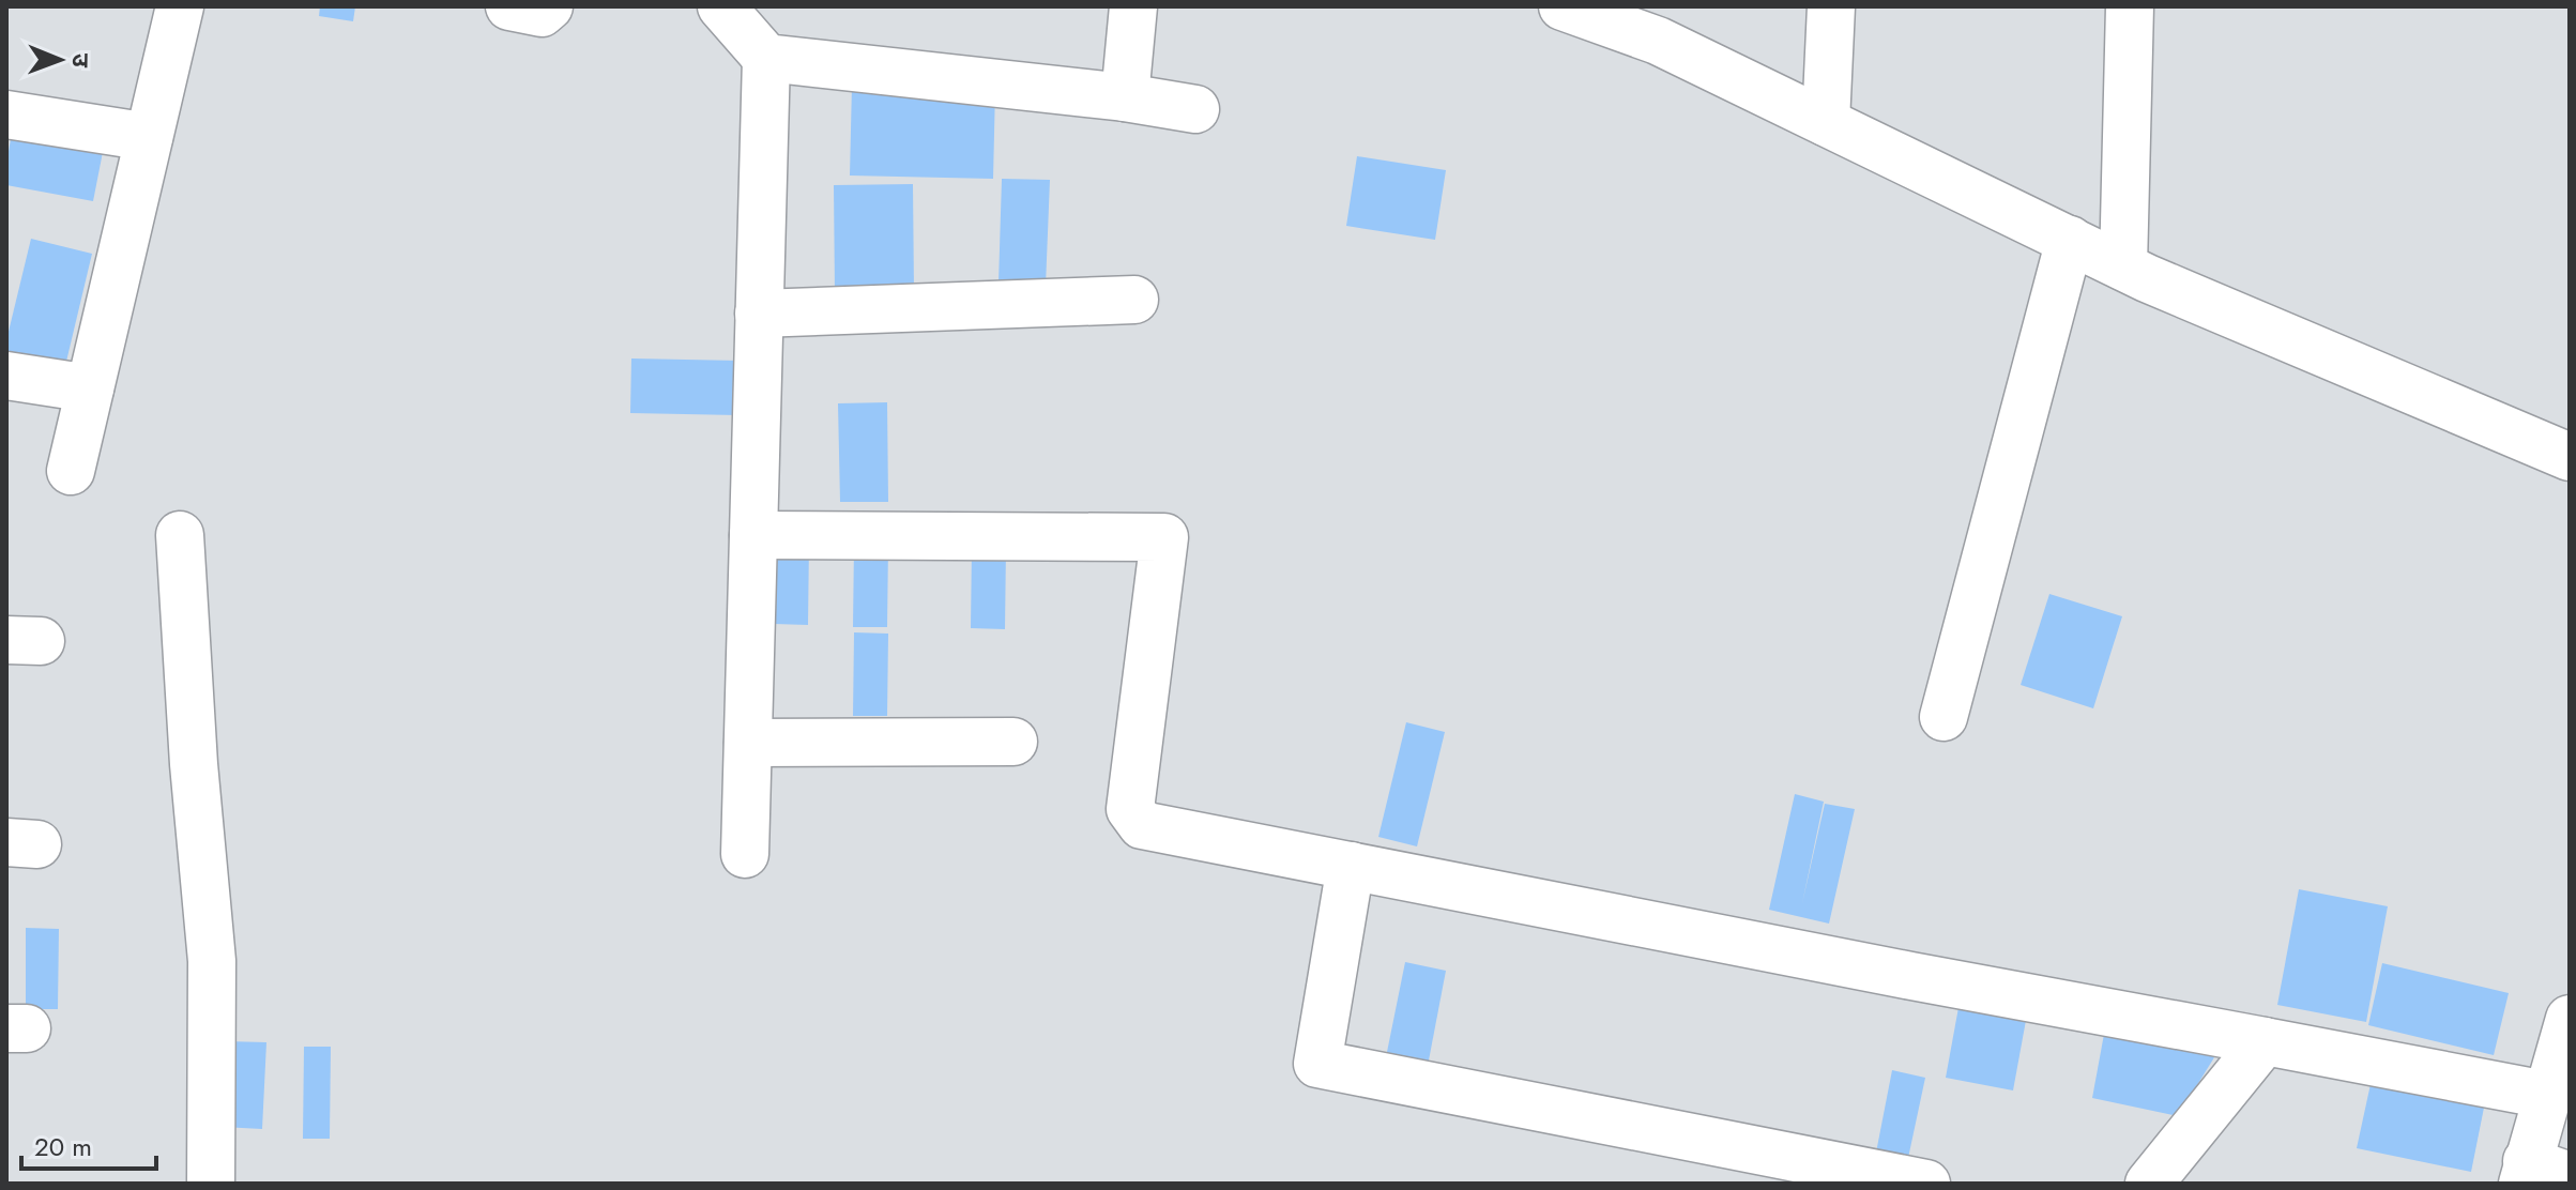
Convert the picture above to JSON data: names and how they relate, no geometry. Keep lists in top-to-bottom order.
{
  "scale_bar": "20 m",
  "north": "right"
}
